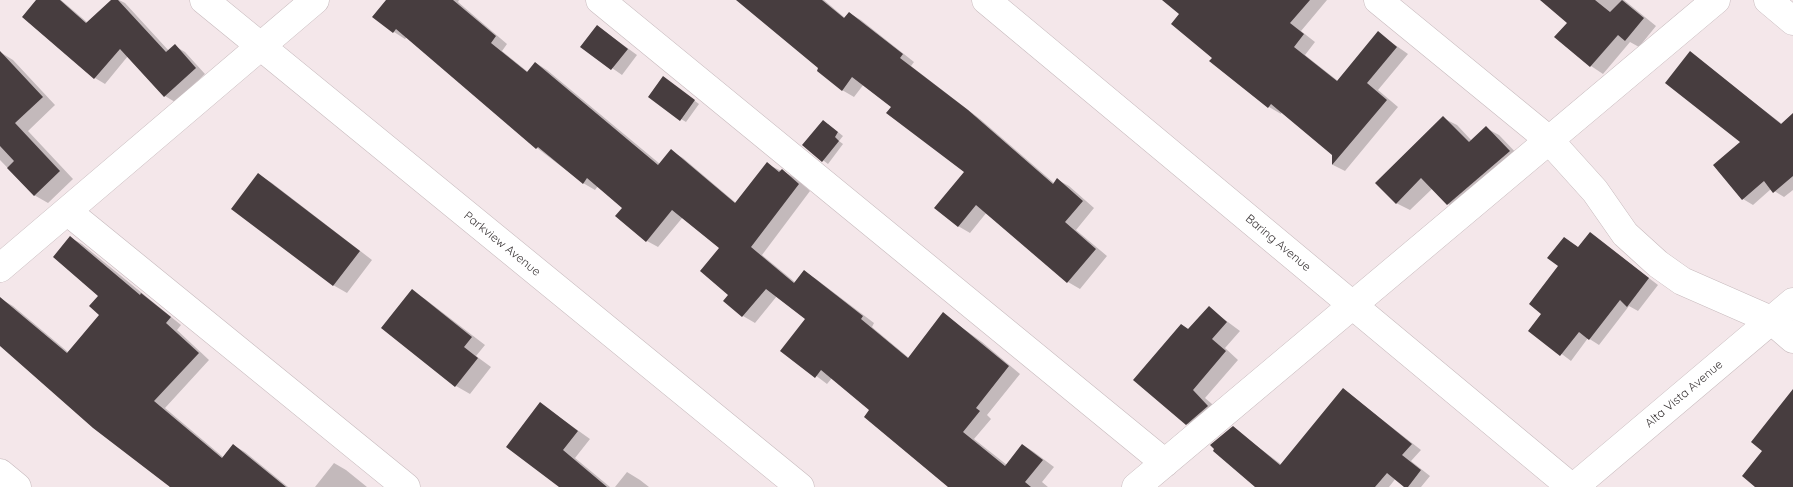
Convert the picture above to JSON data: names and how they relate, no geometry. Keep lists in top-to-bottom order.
{
  "streets": {
    "street": ["Baring Avenue", "Parkview Avenue", "Alta Vista Avenue"]
  },
  "crossings": [
    ["Baring Avenue", "Alta Vista Avenue"]
  ]
}
